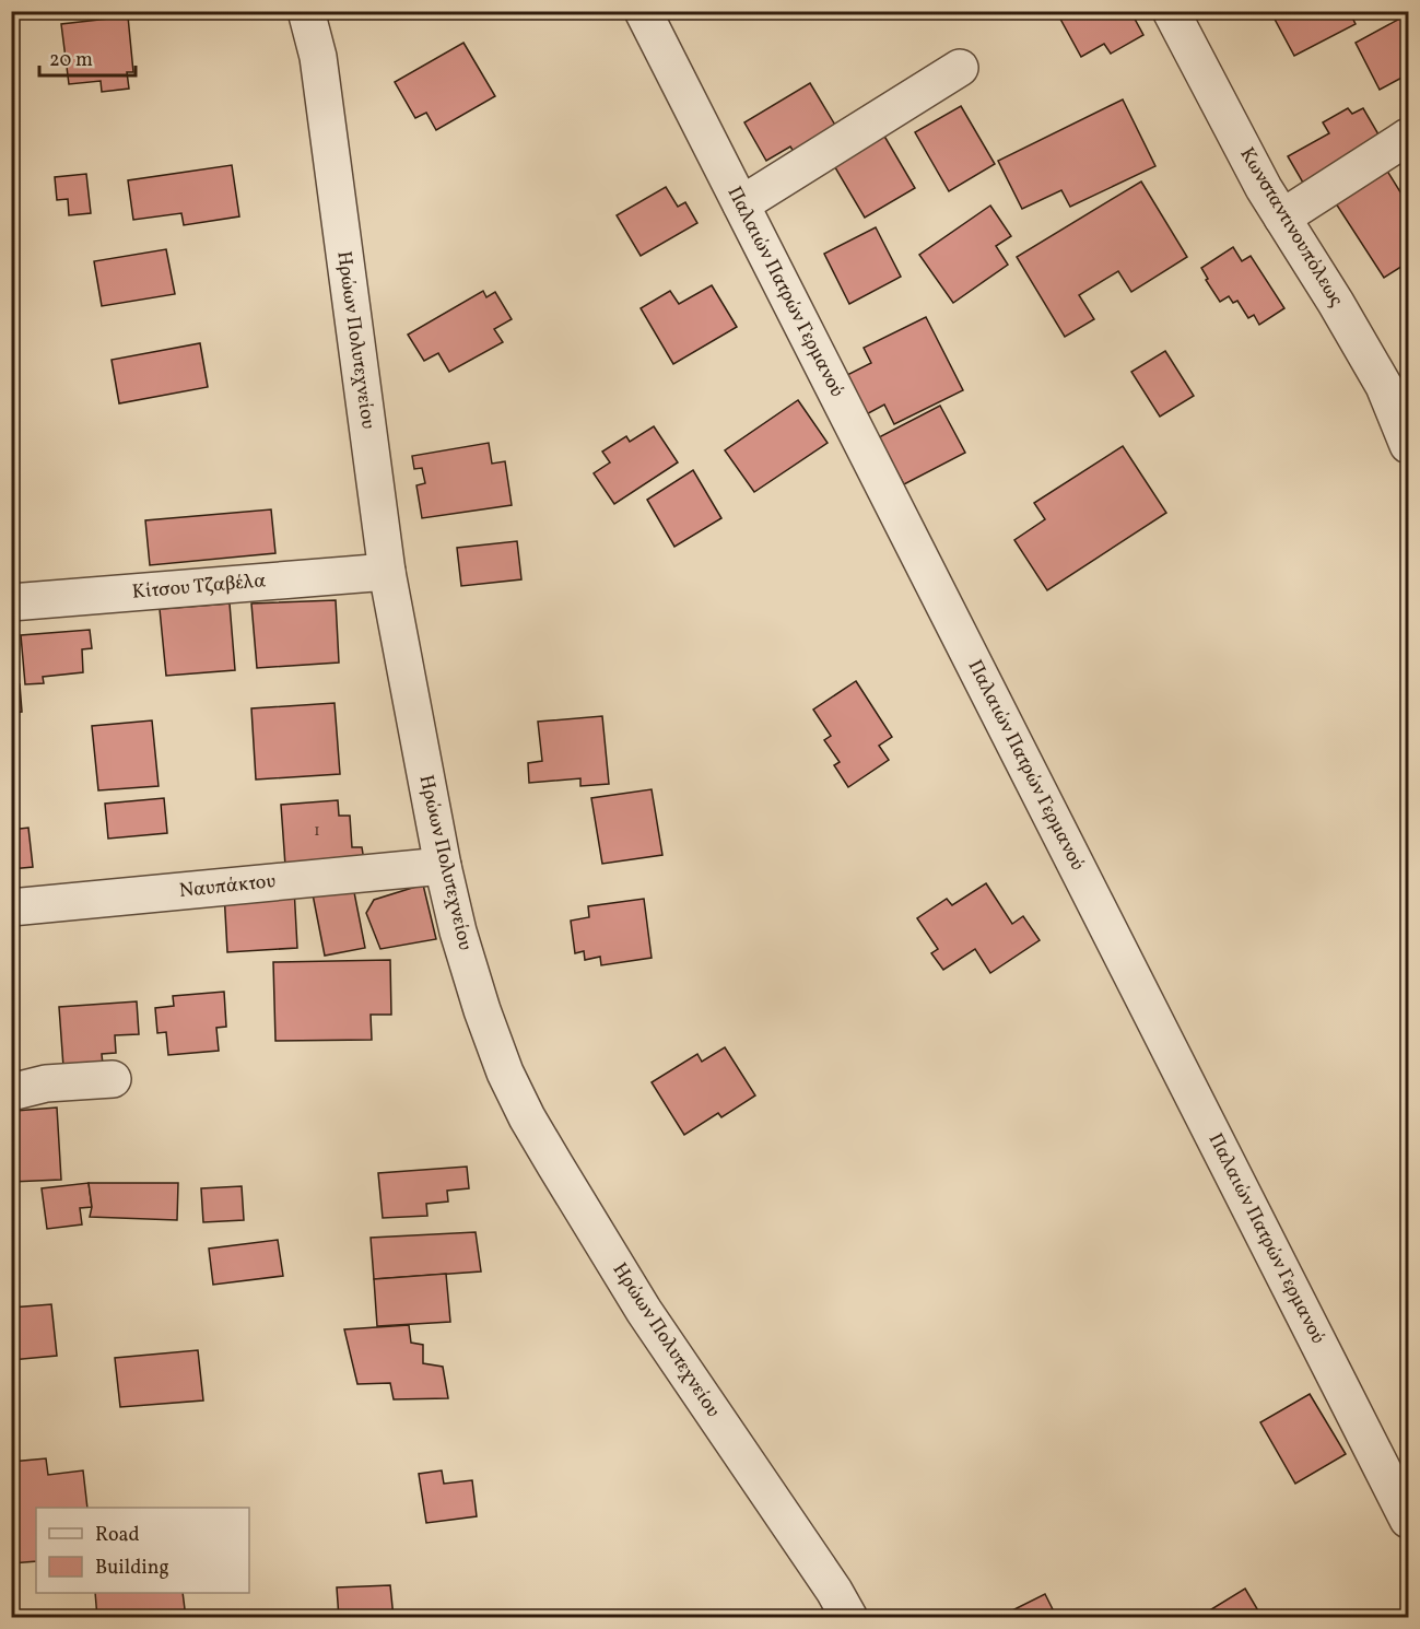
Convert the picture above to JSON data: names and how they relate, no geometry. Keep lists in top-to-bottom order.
{
  "streets": {
    "street": [
      "Κωνσταντινουπόλεως",
      "Παλαιών Πατρών Γερμανού",
      "Ηρώων Πολυτεχνείου",
      "Κίτσου Τζαβέλα",
      "Ναυπάκτου"
    ]
  },
  "crossings": [
    ["Ηρώων Πολυτεχνείου", "Κίτσου Τζαβέλα"],
    ["Ηρώων Πολυτεχνείου", "Ναυπάκτου"]
  ],
  "house_numbers": ["1"],
  "legend": ["Road", "Building"],
  "scale_bar": "20 m"
}
